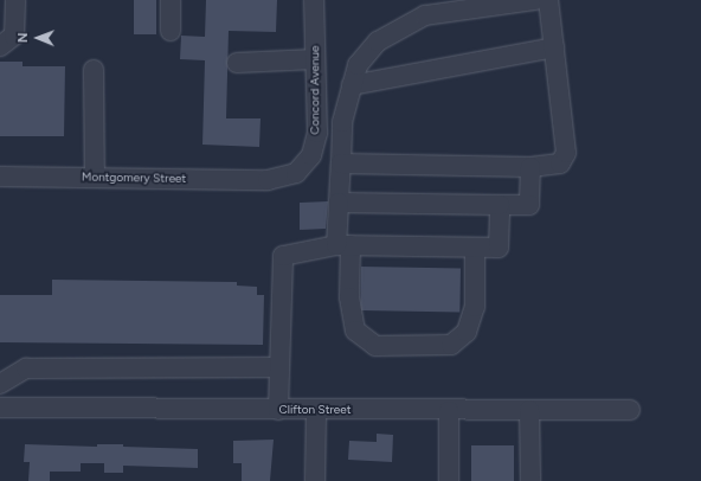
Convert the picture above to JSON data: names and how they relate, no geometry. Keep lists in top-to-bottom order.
{
  "streets": {
    "street": ["Concord Avenue", "Montgomery Street", "Clifton Street"]
  },
  "crossings": [
    ["Concord Avenue", "Montgomery Street"]
  ],
  "north": "left"
}
